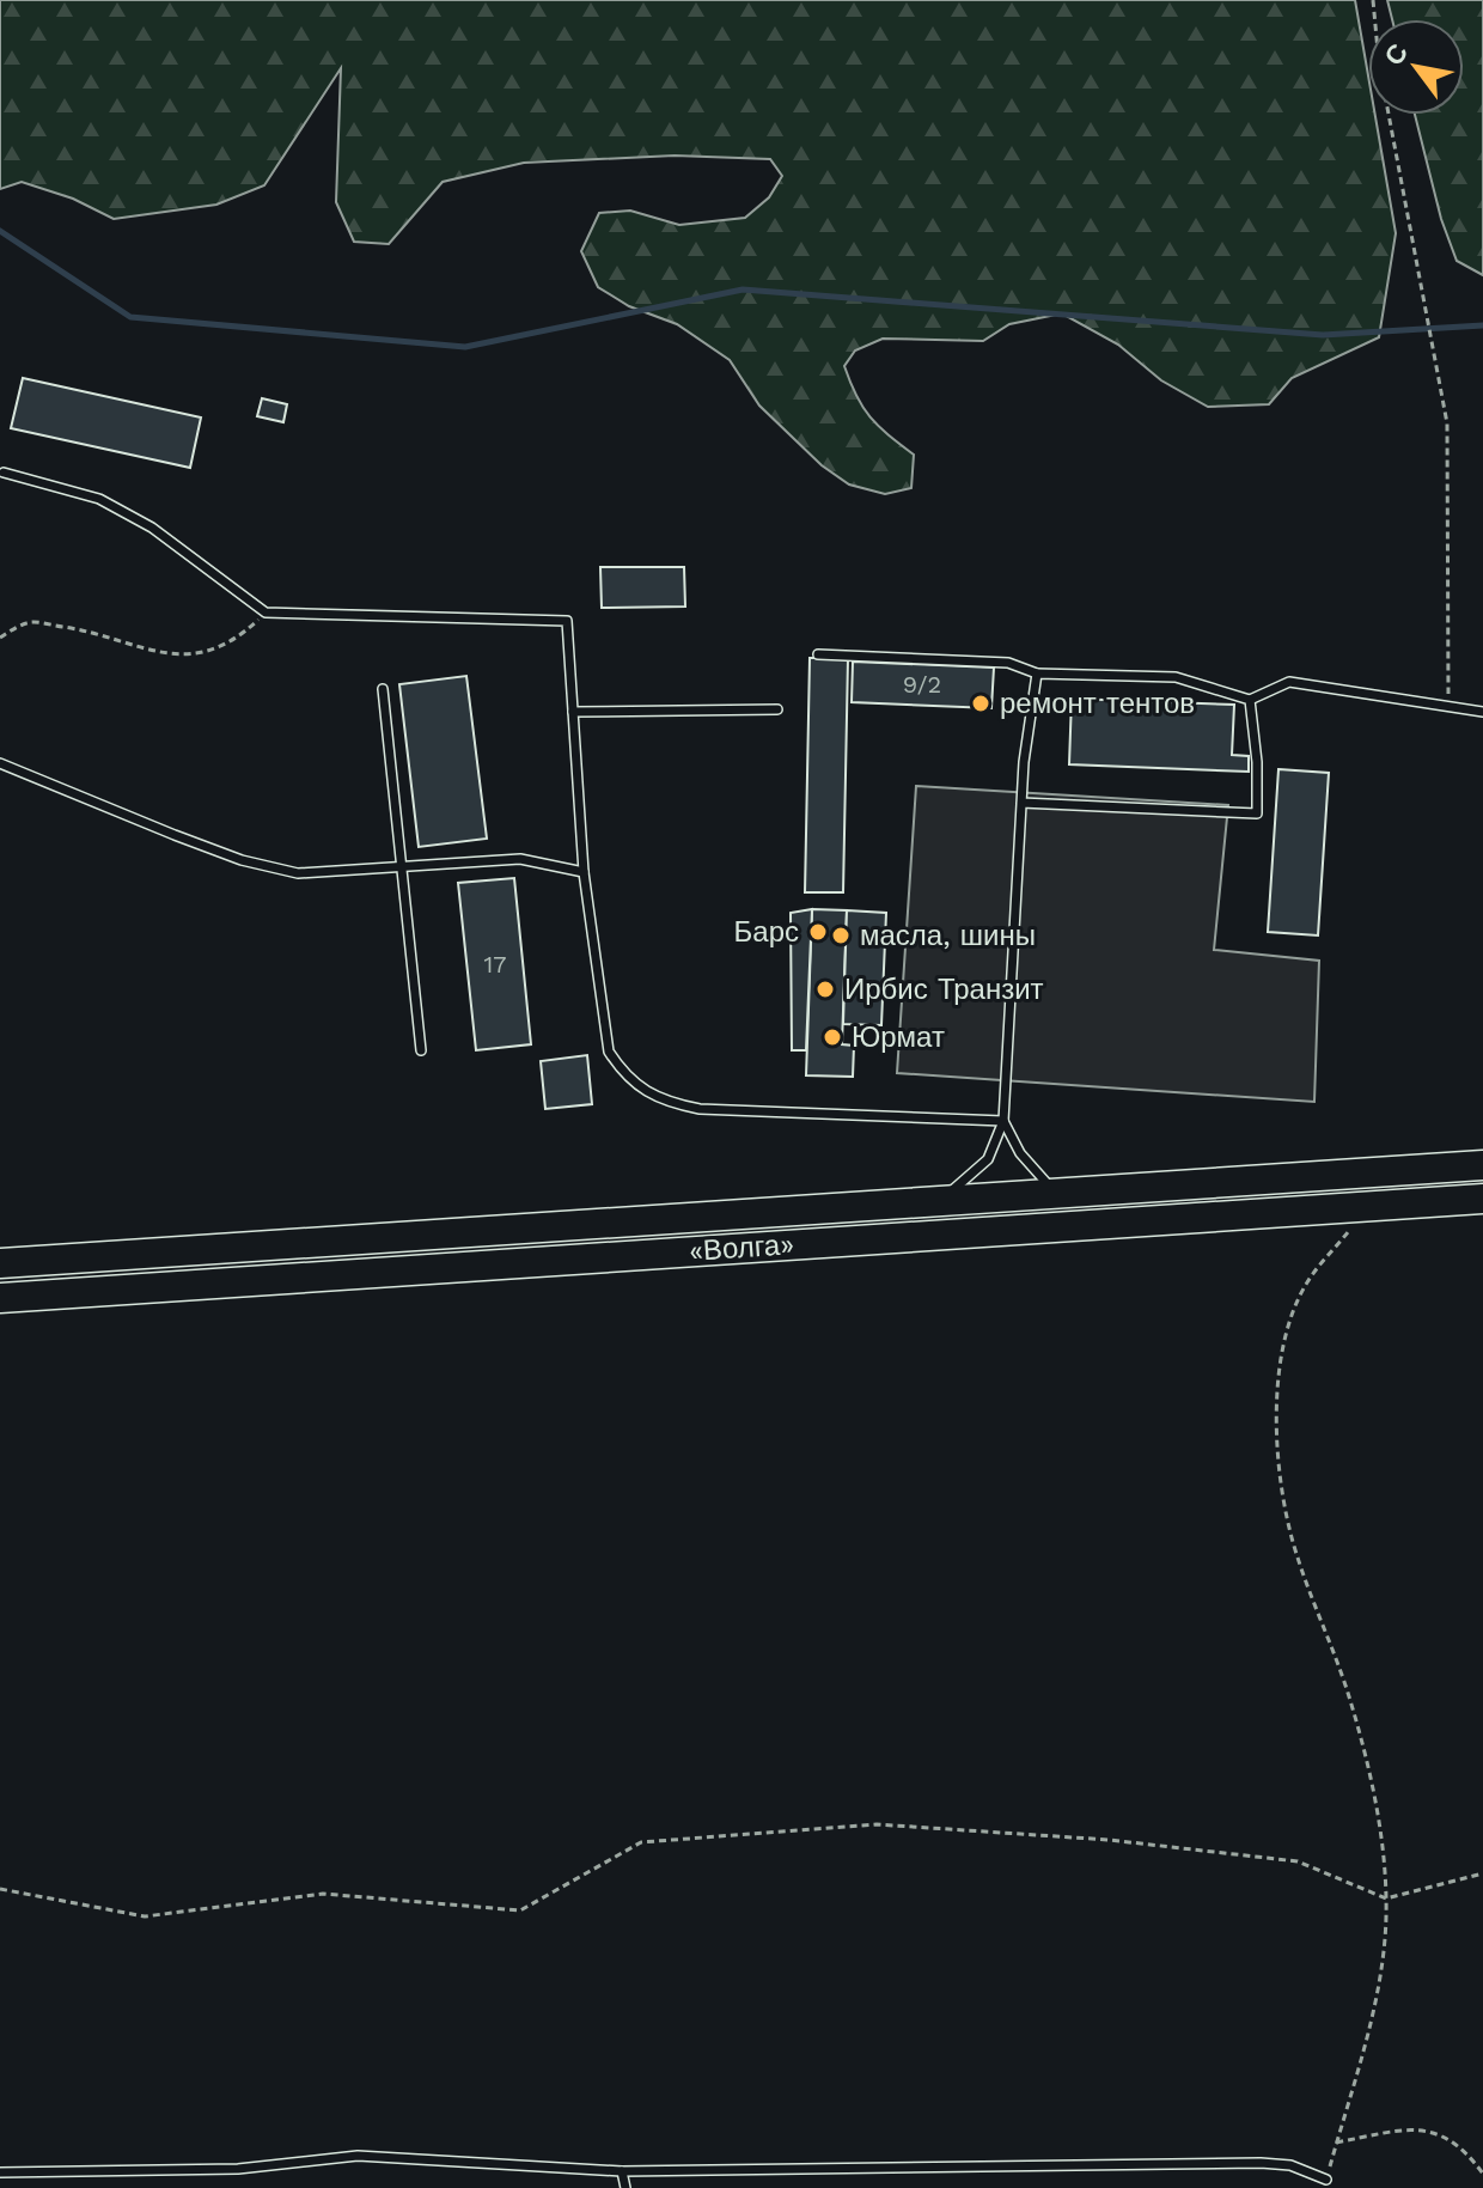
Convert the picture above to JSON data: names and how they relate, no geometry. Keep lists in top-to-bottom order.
{
  "streets": {
    "highway": ["«Волга»"]
  },
  "places": [
    "ремонт тентов",
    "Барс",
    "масла, шины",
    "Ирбис Транзит",
    "Юрмат"
  ],
  "house_numbers": ["9/2", "17"],
  "north": "top left"
}
